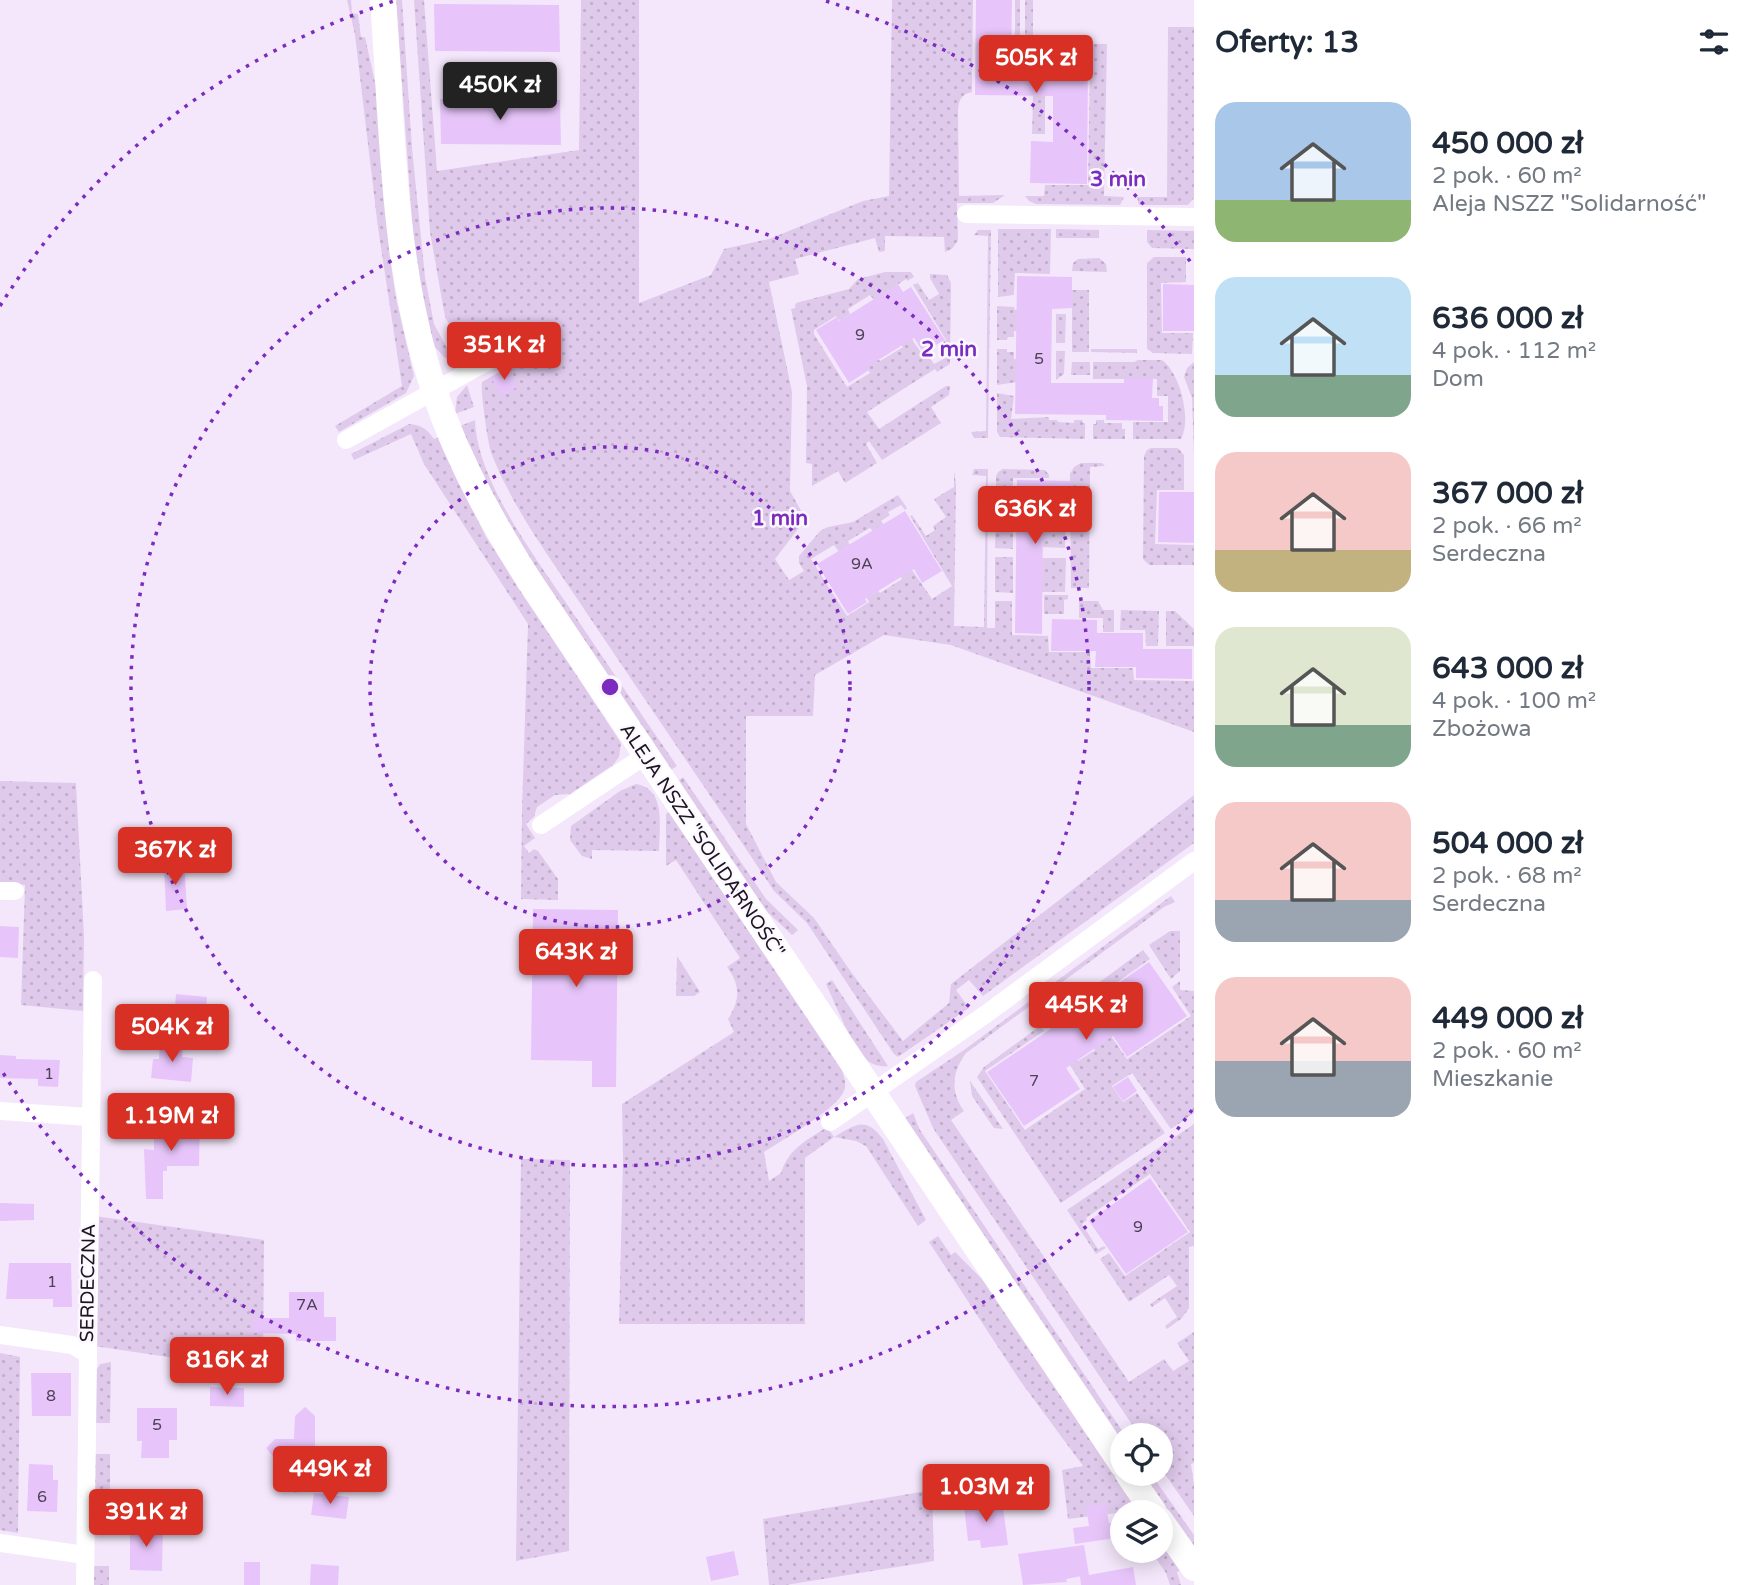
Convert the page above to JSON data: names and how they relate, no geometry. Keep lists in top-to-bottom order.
{
  "streets": {
    "street": ["ALEJA NSZZ \"SOLIDARNOŚĆ\"", "SERDECZNA"]
  },
  "house_numbers": [
    "9",
    "5",
    "9A",
    "1",
    "7",
    "9",
    "1",
    "7A",
    "8",
    "5",
    "6"
  ],
  "page": {
    "heading": "Oferty: 13",
    "price": [
      "505K zł",
      "450K zł",
      "351K zł",
      "636K zł",
      "367K zł",
      "643K zł",
      "445K zł",
      "504K zł",
      "1.19M zł",
      "816K zł",
      "449K zł",
      "1.03M zł",
      "391K zł"
    ],
    "list": [
      {
        "name": "450 000 zł",
        "note": "2 pok. · 60 m² · Aleja NSZZ \"Solidarność\""
      },
      {
        "name": "636 000 zł",
        "note": "4 pok. · 112 m² · Dom"
      },
      {
        "name": "367 000 zł",
        "note": "2 pok. · 66 m² · Serdeczna"
      },
      {
        "name": "643 000 zł",
        "note": "4 pok. · 100 m² · Zbożowa"
      },
      {
        "name": "504 000 zł",
        "note": "2 pok. · 68 m² · Serdeczna"
      },
      {
        "name": "449 000 zł",
        "note": "2 pok. · 60 m² · Mieszkanie"
      }
    ]
  },
  "rings": ["3 min", "2 min", "1 min"]
}
